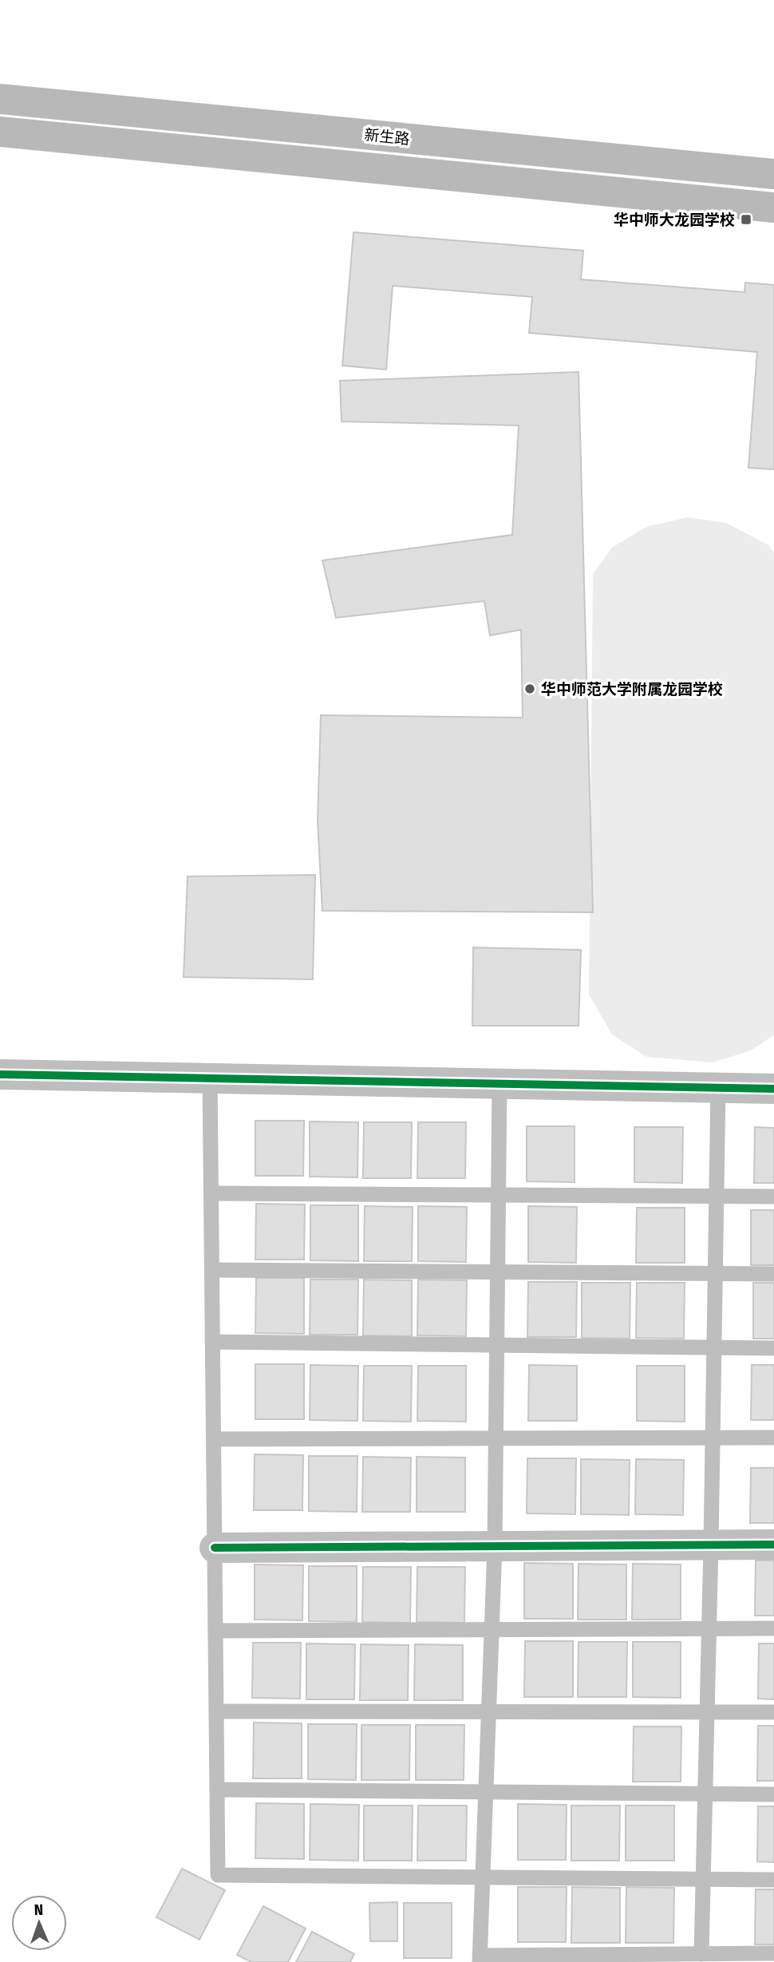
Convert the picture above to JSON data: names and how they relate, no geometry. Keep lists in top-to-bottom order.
{
  "streets": {
    "main road": ["新生路"]
  },
  "places": {
    "transit": ["华中师大龙园学校"],
    "other": ["华中师范大学附属龙园学校"]
  },
  "north": "top"
}
